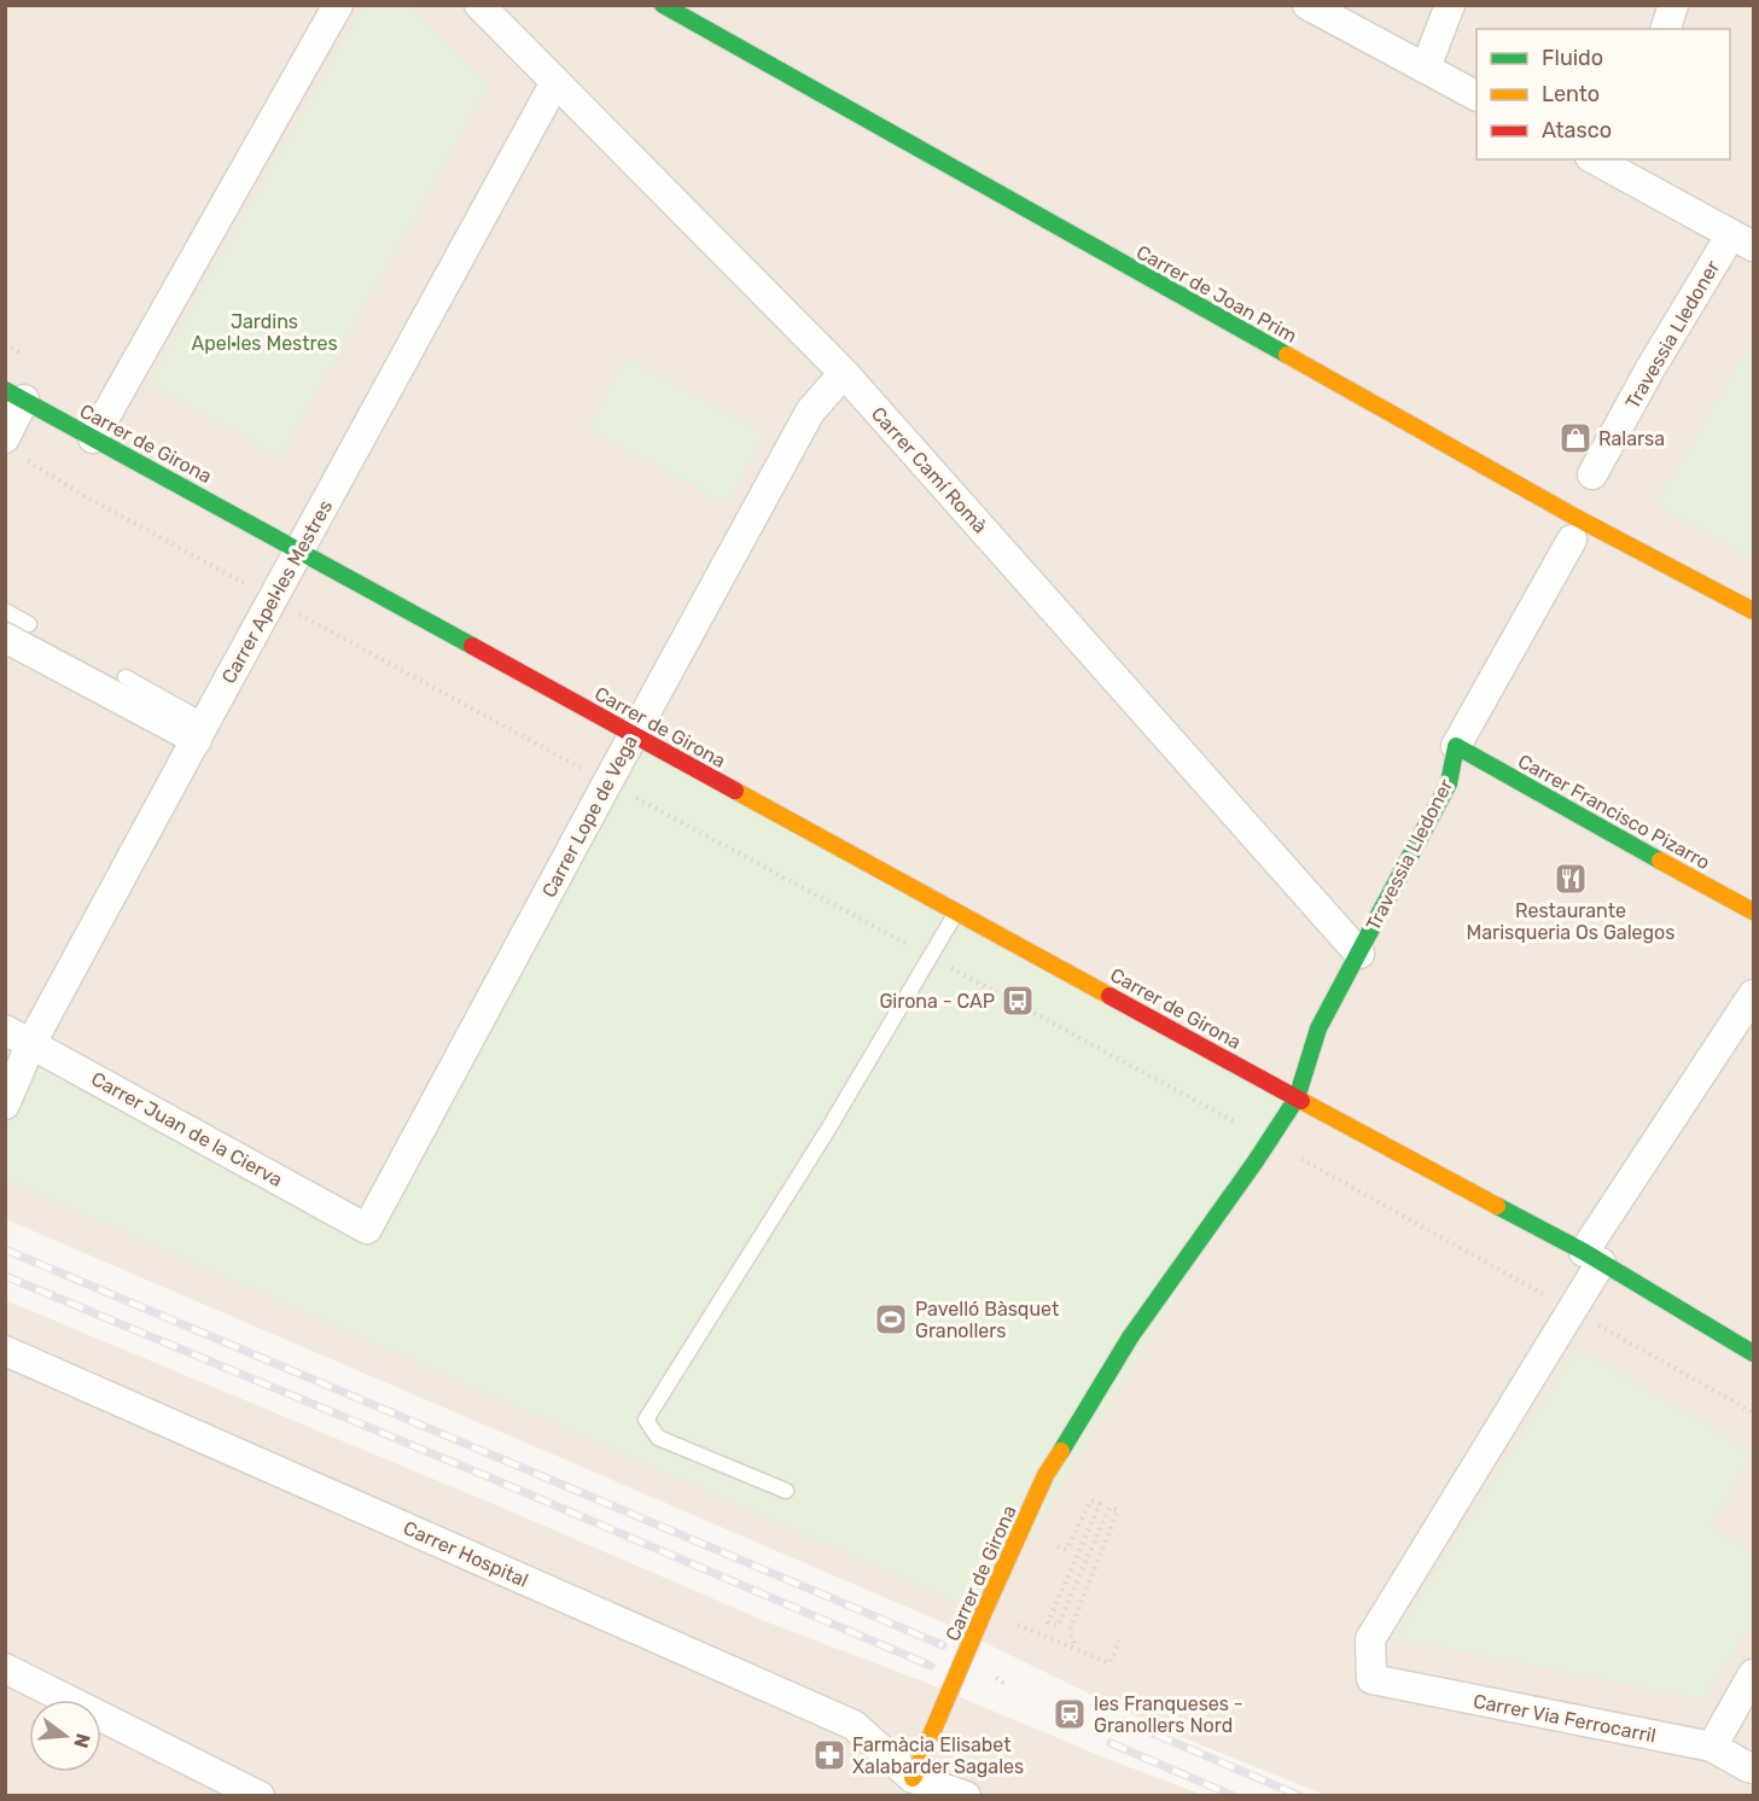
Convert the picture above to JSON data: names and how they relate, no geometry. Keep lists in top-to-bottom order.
{
  "streets": {
    "street": [
      "Carrer de Joan Prim",
      "Travessia Lledoner",
      "Carrer de Girona",
      "Carrer Camí Romà",
      "Carrer Apel·les Mestres",
      "Carrer Francisco Pizarro",
      "Carrer Lope de Vega",
      "Carrer Juan de la Cierva",
      "Carrer Hospital",
      "Carrer Via Ferrocarril"
    ]
  },
  "crossings": [
    ["Travessia Lledoner", "Carrer de Girona"],
    ["Travessia Lledoner", "Carrer Camí Romà"],
    ["Travessia Lledoner", "Carrer Francisco Pizarro"],
    ["Carrer de Girona", "Carrer Apel·les Mestres"],
    ["Carrer de Girona", "Carrer Lope de Vega"],
    ["Carrer de Girona", "Carrer Hospital"],
    ["Carrer Camí Romà", "Carrer Apel·les Mestres"],
    ["Carrer Camí Romà", "Carrer Lope de Vega"],
    ["Carrer Apel·les Mestres", "Carrer Juan de la Cierva"],
    ["Carrer Lope de Vega", "Carrer Juan de la Cierva"]
  ],
  "parks": ["Jardins Apel·les Mestres"],
  "places": {
    "shop": ["Ralarsa"],
    "restaurant": ["Restaurante Marisqueria Os Galegos"],
    "bus stop": ["Girona - CAP"],
    "sports": ["Pavelló Bàsquet Granollers"],
    "station": ["les Franqueses - Granollers Nord"],
    "pharmacy": ["Farmàcia Elisabet Xalabarder Sagales"]
  },
  "legend": ["Fluido", "Lento", "Atasco"],
  "north": "right"
}
